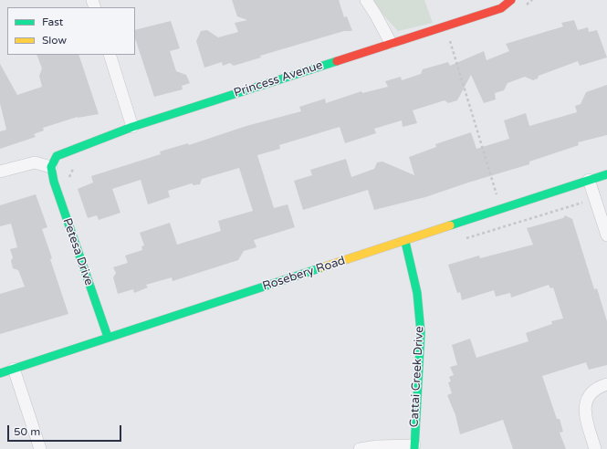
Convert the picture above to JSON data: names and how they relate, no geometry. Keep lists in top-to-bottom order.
{
  "streets": {
    "street": [
      "Princess Avenue",
      "Petesa Drive",
      "Rosebery Road",
      "Cattai Creek Drive"
    ]
  },
  "crossings": [
    ["Princess Avenue", "Petesa Drive"],
    ["Petesa Drive", "Rosebery Road"],
    ["Rosebery Road", "Cattai Creek Drive"]
  ],
  "legend": ["Fast", "Slow"],
  "scale_bar": "50 m"
}
